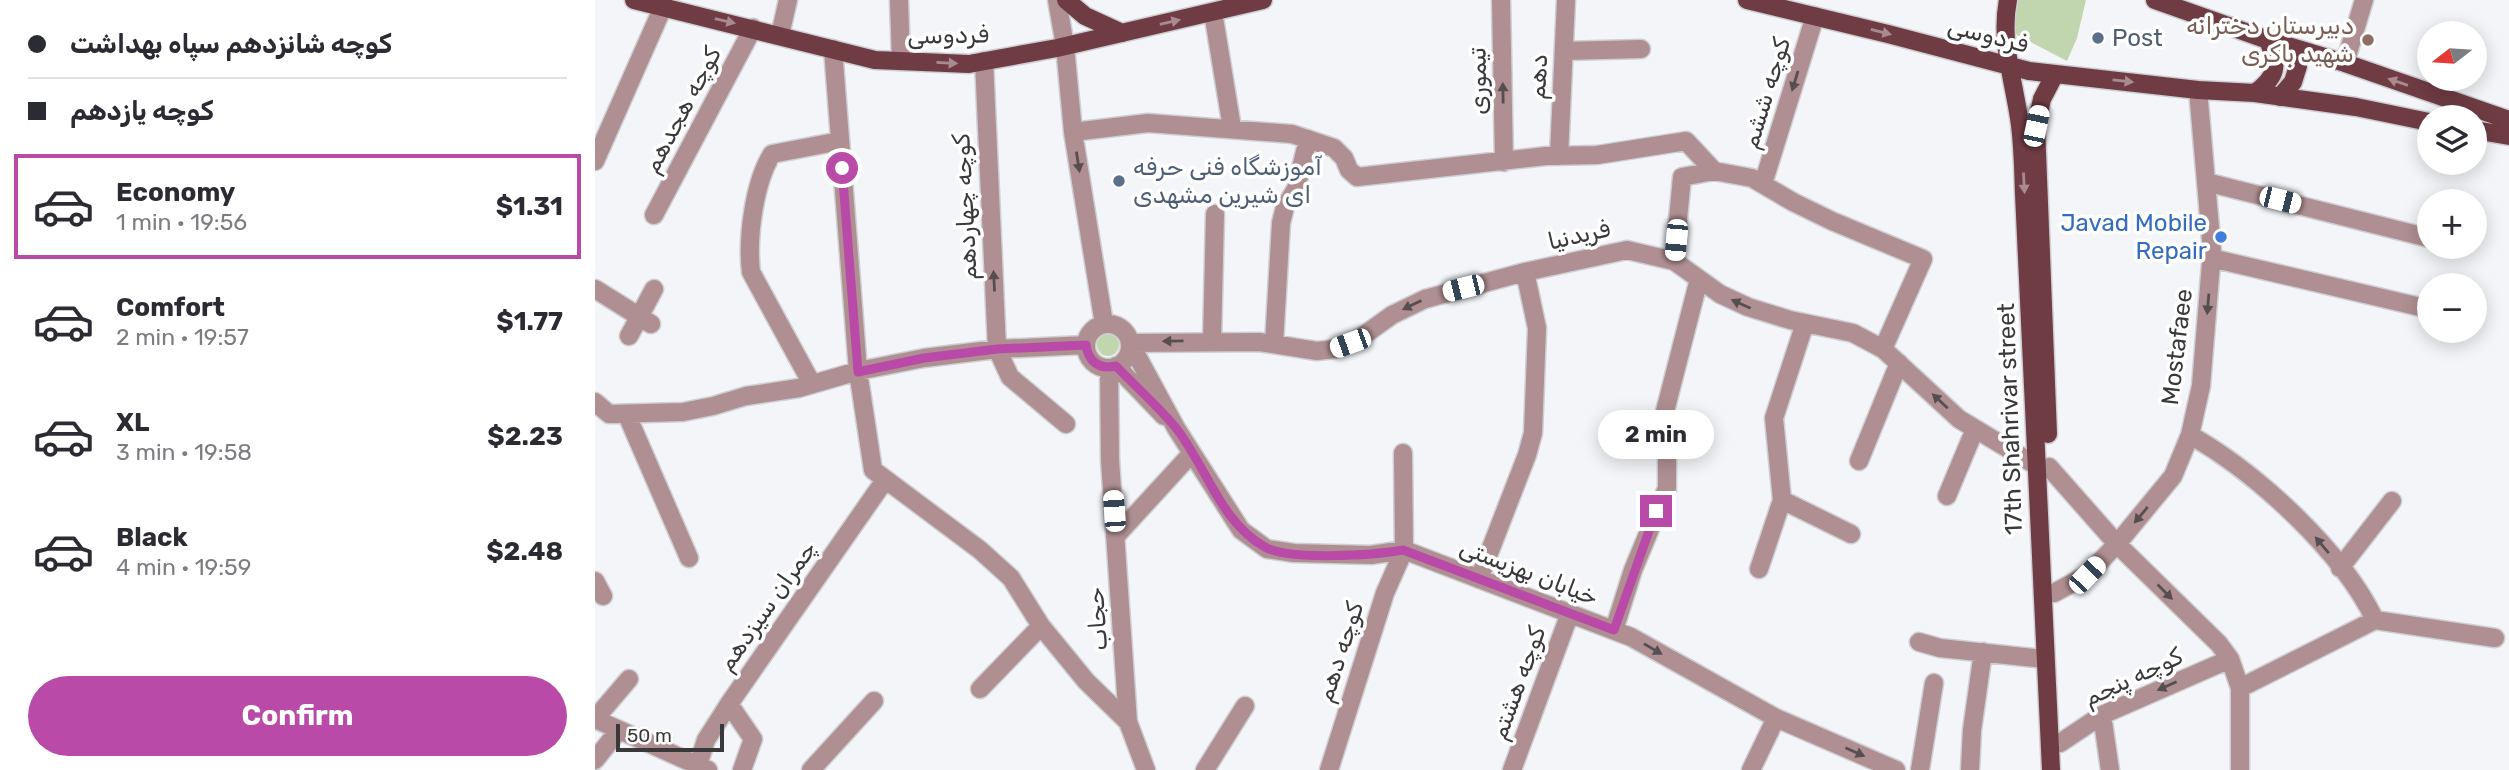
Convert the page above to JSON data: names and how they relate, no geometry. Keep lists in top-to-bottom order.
{
  "streets": {
    "main road": ["فردوسی", "17th Shahrivar street"],
    "street": [
      "دهم",
      "تیموری",
      "کوچه ششم",
      "کوچه هجدهم",
      "کوچه چهاردهم",
      "فریدنیا",
      "Mostafaee",
      "خیابان بهزیستی",
      "چمران سیزدهم",
      "حجاب",
      "کوچه دهم",
      "کوچه پنجم",
      "کوچه هشتم"
    ]
  },
  "crossings": [
    ["فردوسی", "کوچه ششم"],
    ["فردوسی", "کوچه هجدهم"],
    ["فردوسی", "کوچه چهاردهم"],
    ["فردوسی", "Mostafaee"],
    ["فردوسی", "17th Shahrivar street"],
    ["کوچه ششم", "فریدنیا"],
    ["فریدنیا", "Mostafaee"],
    ["فریدنیا", "17th Shahrivar street"],
    ["فریدنیا", "خیابان بهزیستی"],
    ["فریدنیا", "حجاب"],
    ["فریدنیا", "کوچه پنجم"],
    ["Mostafaee", "17th Shahrivar street"],
    ["17th Shahrivar street", "کوچه پنجم"],
    ["خیابان بهزیستی", "حجاب"],
    ["خیابان بهزیستی", "کوچه دهم"],
    ["خیابان بهزیستی", "کوچه هشتم"]
  ],
  "one_way": [
    "فردوسی",
    "تیموری",
    "کوچه ششم",
    "Mostafaee",
    "کوچه پنجم"
  ],
  "places": [
    "Post",
    "دبیرستان دخترانه شهید باکری",
    "آموزشگاه فنی حرفه ای شیرین مشهدی",
    "Javad Mobile Repair"
  ],
  "scale_bar": "50 m",
  "north": "left",
  "page": {
    "banner": ["کوچه شانزدهم سپاه بهداشت", "کوچه یازدهم"],
    "map_buttons": ["+", "−"],
    "list": [
      {
        "name": "Economy",
        "note": "1 min · 19:56",
        "value": "$1.31"
      },
      {
        "name": "Comfort",
        "note": "2 min · 19:57",
        "value": "$1.77"
      },
      {
        "name": "XL",
        "note": "3 min · 19:58",
        "value": "$2.23"
      },
      {
        "name": "Black",
        "note": "4 min · 19:59",
        "value": "$2.48"
      }
    ],
    "bubble": "2 min",
    "buttons": "Confirm",
    "scale": "50 m"
  }
}
